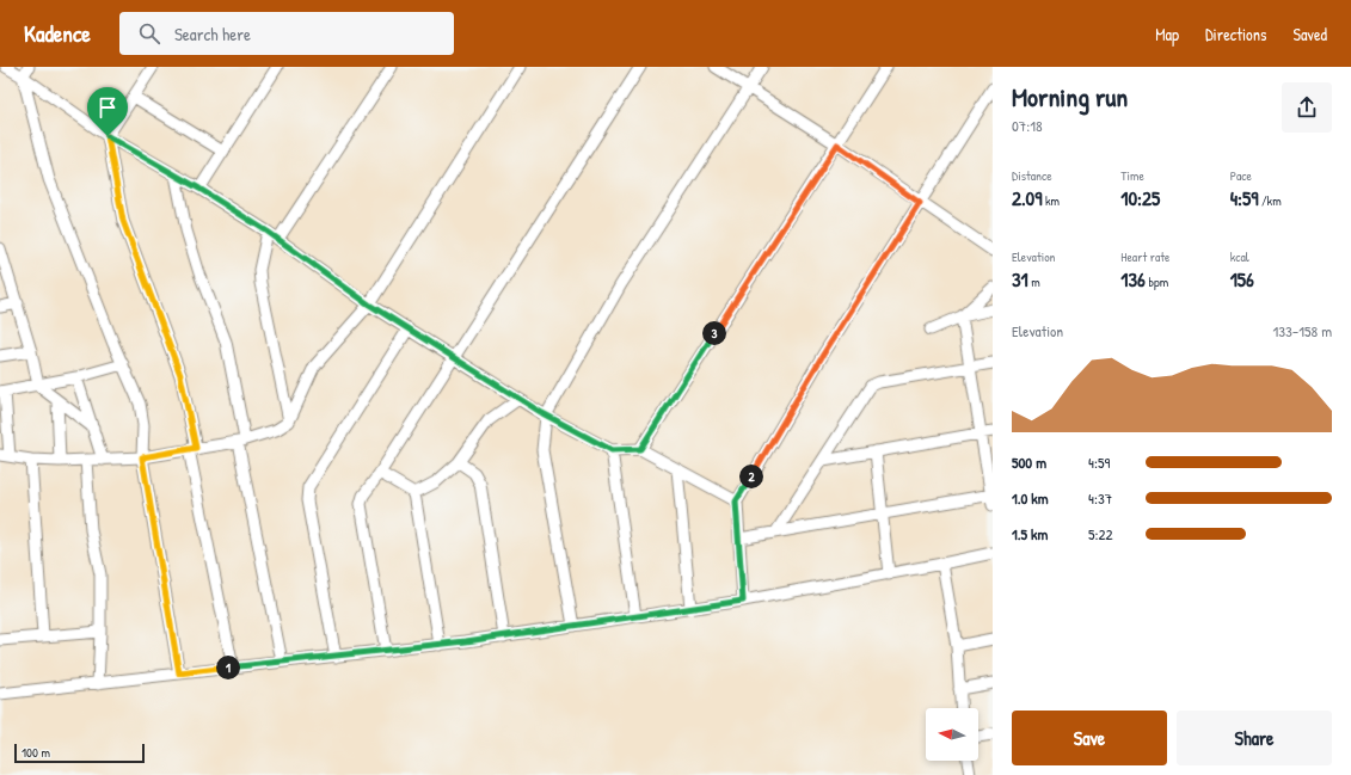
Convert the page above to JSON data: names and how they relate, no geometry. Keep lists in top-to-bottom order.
{
  "scale_bar": "100 m",
  "north": "left",
  "page": {
    "header": "Kadence",
    "search": "Search here",
    "nav": ["Map", "Directions", "Saved"],
    "heading": ["Morning run", "07:18"],
    "stats": [
      ["Distance", "2.09 km"],
      ["Time", "10:25"],
      ["Pace", "4:59 /km"],
      ["Elevation", "31 m"],
      ["Heart rate", "136 bpm"],
      ["kcal", "156"]
    ],
    "chart": ["Elevation", "133–158 m"],
    "pins": ["3", "2", "1"],
    "list": [
      {
        "name": "500 m",
        "note": "4:59"
      },
      {
        "name": "1.0 km",
        "note": "4:37"
      },
      {
        "name": "1.5 km",
        "note": "5:22"
      }
    ],
    "buttons": ["Save", "Share"],
    "scale": "100 m"
  }
}
